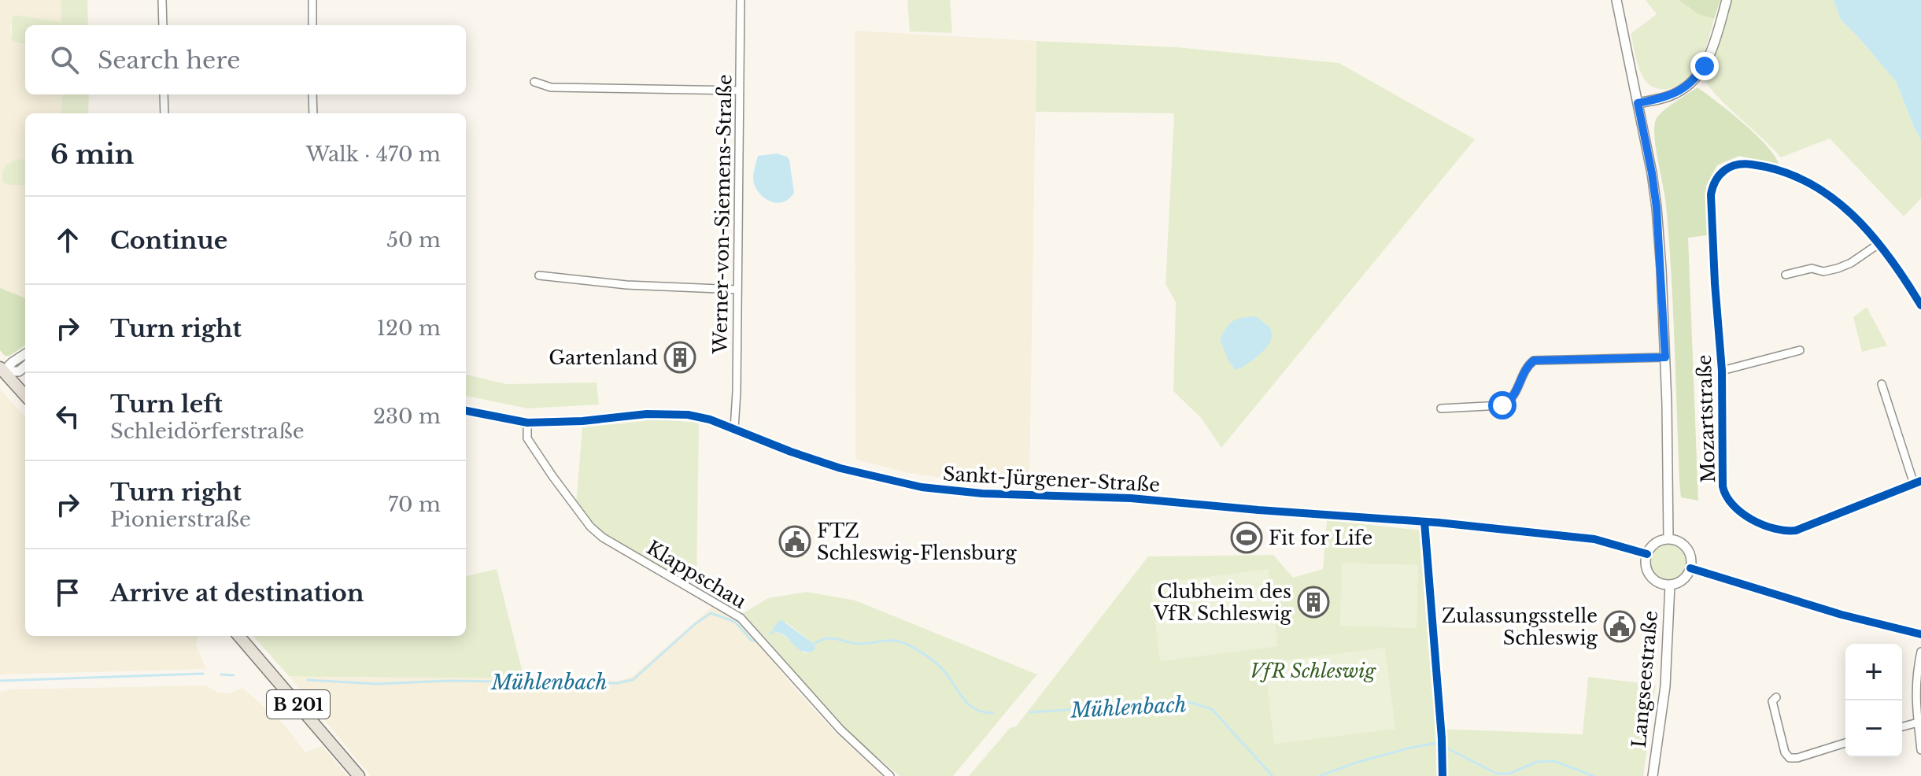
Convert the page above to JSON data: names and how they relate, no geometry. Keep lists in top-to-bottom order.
{
  "streets": {
    "main road": ["B 201"],
    "street": [
      "Werner-von-Siemens-Straße",
      "Mozartstraße",
      "Sankt-Jürgener-Straße",
      "Klappschau",
      "Langseestraße"
    ]
  },
  "crossings": [
    ["Werner-von-Siemens-Straße", "Sankt-Jürgener-Straße"],
    ["Sankt-Jürgener-Straße", "Klappschau"],
    ["Sankt-Jürgener-Straße", "Langseestraße"]
  ],
  "water": ["Mühlenbach"],
  "parks": ["VfR Schleswig"],
  "places": {
    "building": ["Gartenland", "Clubheim des VfR Schleswig"],
    "sports": ["Fit for Life"],
    "public building": ["FTZ Schleswig-Flensburg", "Zulassungsstelle Schleswig"]
  },
  "page": {
    "search": "Search here",
    "heading": ["6 min", "Walk · 470 m"],
    "list": [
      ["Continue", "50 m"],
      ["Turn right", "120 m"],
      ["Turn left", "Schleidörferstraße", "230 m"],
      ["Turn right", "Pionierstraße", "70 m"],
      "Arrive at destination"
    ],
    "map_buttons": ["+", "−"]
  }
}
